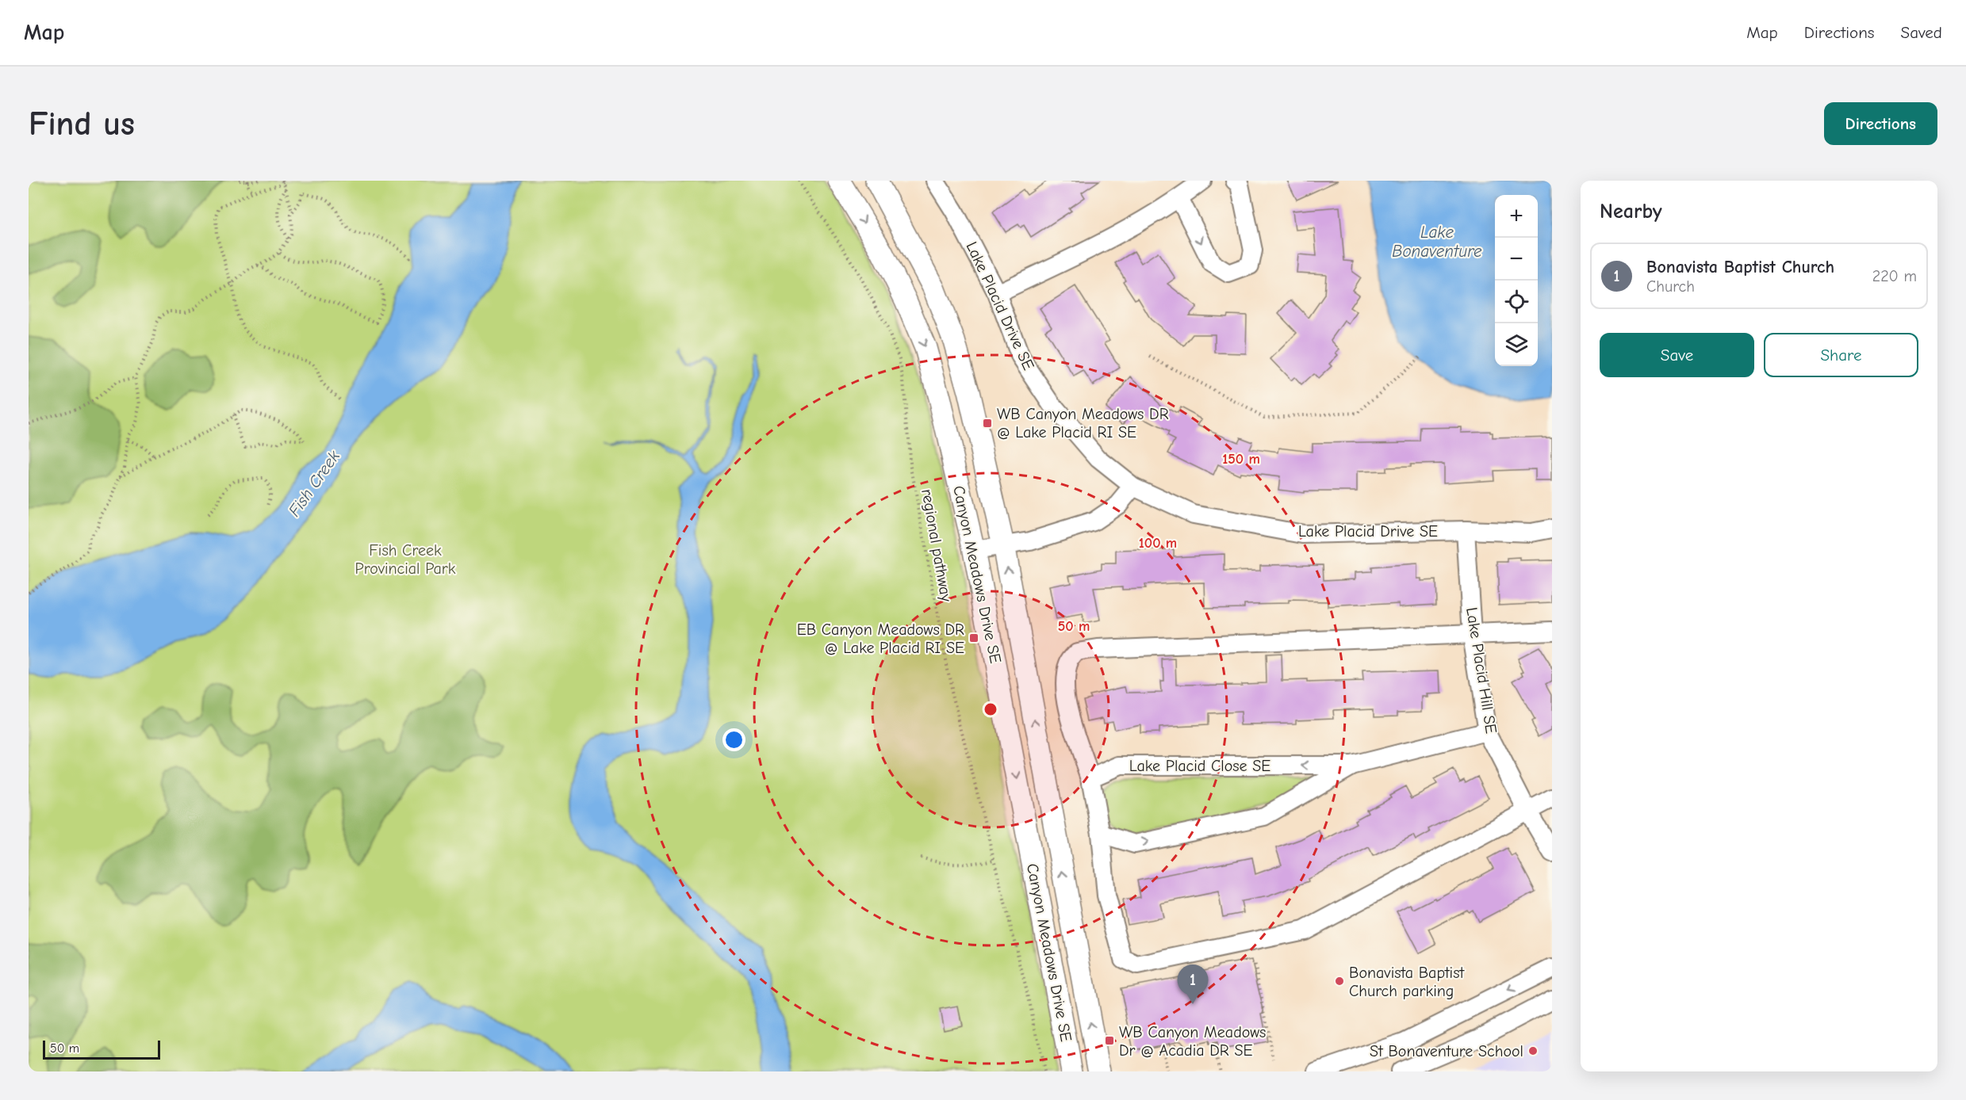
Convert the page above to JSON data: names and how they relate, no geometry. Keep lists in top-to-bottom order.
{
  "streets": {
    "main road": ["Canyon Meadows Drive SE"],
    "street": ["Lake Placid Drive SE", "Lake Placid Hill SE", "Lake Placid Close SE"],
    "path": ["regional pathway"]
  },
  "crossings": [
    ["Lake Placid Drive SE", "Lake Placid Hill SE"],
    ["Lake Placid Hill SE", "Lake Placid Close SE"]
  ],
  "water": ["Lake Bonaventure", "Fish Creek"],
  "parks": ["Fish Creek Provincial Park"],
  "places": {
    "transit": ["WB Canyon Meadows DR @ Lake Placid RI SE", "EB Canyon Meadows DR @ Lake Placid RI SE", "WB Canyon Meadows Dr @ Acadia DR SE"],
    "other": ["Bonavista Baptist Church parking", "St Bonaventure School"]
  },
  "scale_bar": "50 m",
  "page": {
    "header": "Map",
    "nav": ["Map", "Directions", "Saved"],
    "buttons": [
      "Directions",
      ["Save", "Share"]
    ],
    "title": "Find us",
    "heading": "Nearby",
    "map_buttons": ["+", "−"],
    "list": [
      {
        "mark": "1",
        "name": "Bonavista Baptist Church",
        "note": "Church",
        "value": "220 m"
      }
    ],
    "pins": "1",
    "scale": "50 m"
  },
  "rings": ["150 m", "100 m", "50 m"]
}
